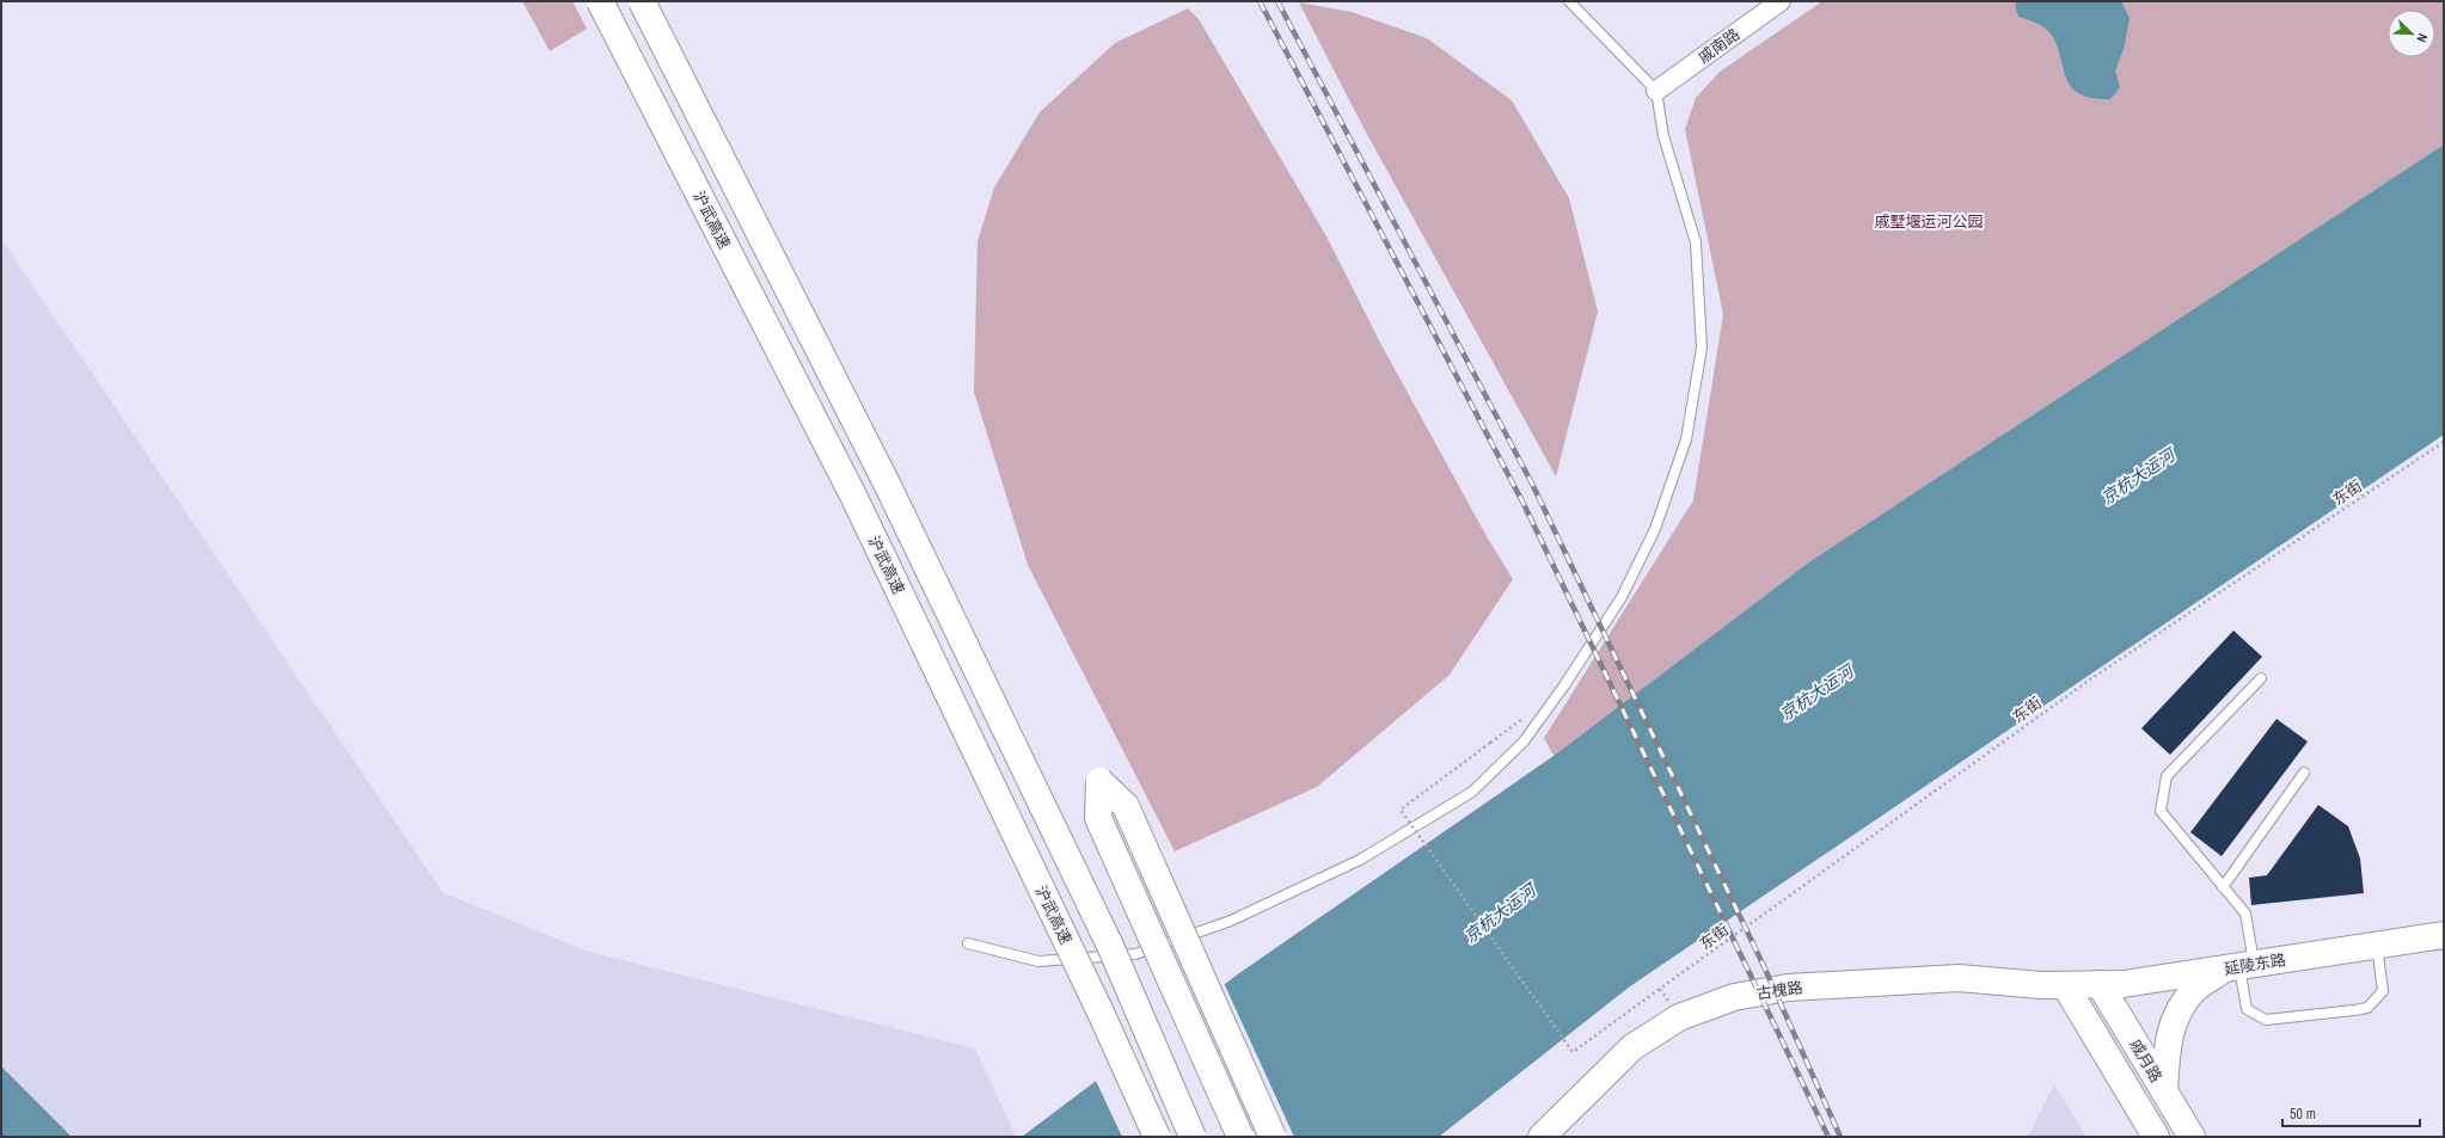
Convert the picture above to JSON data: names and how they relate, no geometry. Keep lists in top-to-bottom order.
{
  "streets": {
    "main road": [
      "沪武高速",
      "延陵东路",
      "古槐路",
      "戚月路"
    ],
    "street": ["戚南路"],
    "path": ["东街"]
  },
  "crossings": [
    ["延陵东路", "古槐路"],
    ["延陵东路", "戚月路"],
    ["古槐路", "戚月路"]
  ],
  "water": ["京杭大运河"],
  "parks": ["戚墅堰运河公园"],
  "scale_bar": "50 m",
  "north": "bottom right"
}
